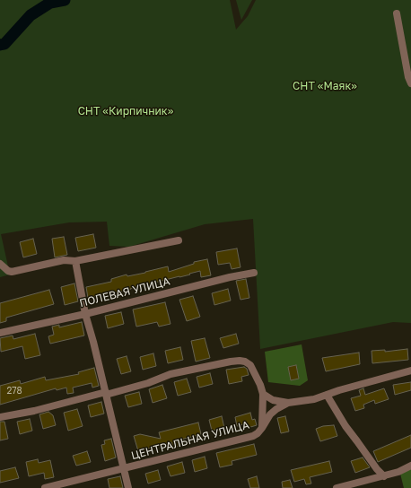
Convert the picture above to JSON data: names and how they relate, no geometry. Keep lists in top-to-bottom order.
{
  "streets": {
    "street": ["ПОЛЕВАЯ УЛИЦА", "ЦЕНТРАЛЬНАЯ УЛИЦА"]
  },
  "parks": ["СНТ «Маяк»", "СНТ «Кирпичник»"],
  "house_numbers": ["278"]
}
